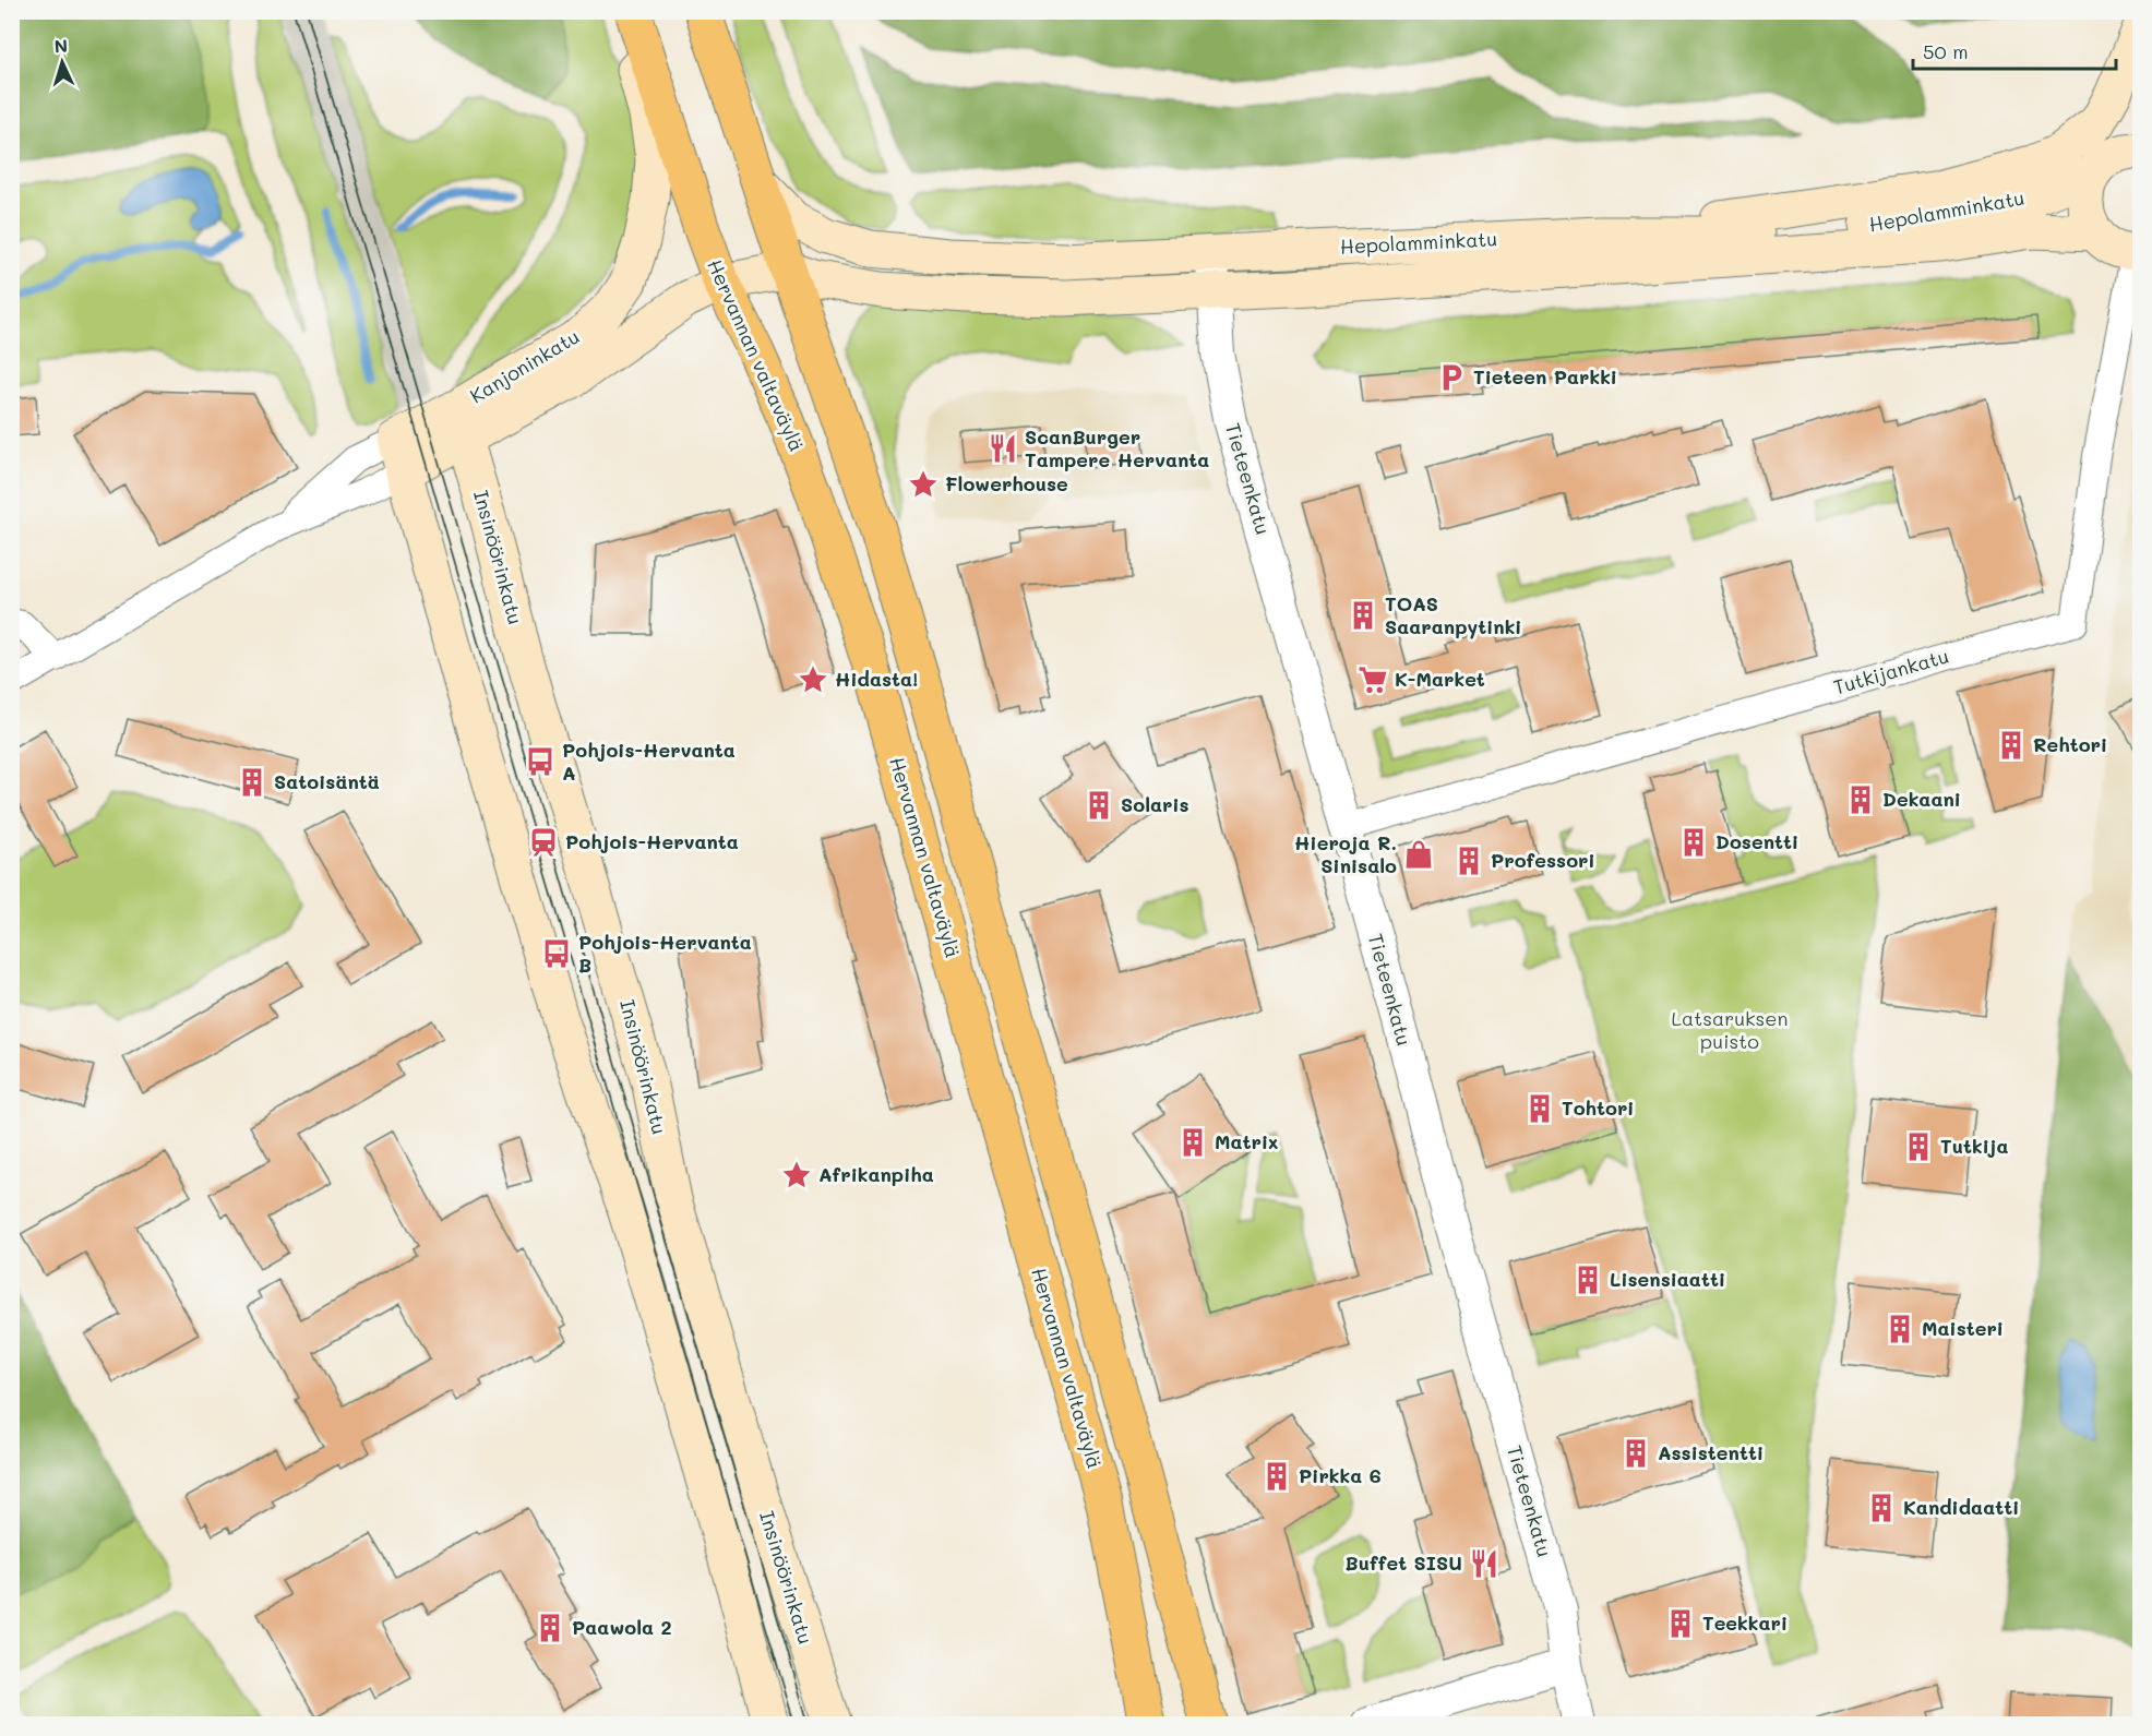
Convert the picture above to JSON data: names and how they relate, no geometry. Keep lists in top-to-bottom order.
{
  "streets": {
    "main road": [
      "Hepolamminkatu",
      "Hervannan valtaväylä",
      "Kanjoninkatu",
      "Insinöörinkatu"
    ],
    "street": ["Tieteenkatu", "Tutkijankatu"]
  },
  "crossings": [
    ["Hepolamminkatu", "Kanjoninkatu"],
    ["Hepolamminkatu", "Tieteenkatu"],
    ["Hervannan valtaväylä", "Kanjoninkatu"],
    ["Kanjoninkatu", "Insinöörinkatu"],
    ["Tieteenkatu", "Tutkijankatu"]
  ],
  "parks": ["Latsaruksen puisto"],
  "places": {
    "parking": ["Tieteen Parkki"],
    "restaurant": ["ScanBurger Tampere Hervanta", "Buffet SISU"],
    "place": ["Flowerhouse", "Hidasta!", "Afrikanpiha"],
    "building": [
      "TOAS Saaranpytinki",
      "Rehtori",
      "Satoisäntä",
      "Dekaani",
      "Solaris",
      "Dosentti",
      "Professori",
      "Tohtori",
      "Matrix",
      "Tutkija",
      "Lisensiaatti",
      "Maisteri",
      "Assistentti",
      "Pirkka 6",
      "Kandidaatti",
      "Teekkari",
      "Paawola 2"
    ],
    "supermarket": ["K-Market"],
    "bus stop": ["Pohjois-Hervanta A", "Pohjois-Hervanta B"],
    "station": ["Pohjois-Hervanta"],
    "shop": ["Hieroja R. Sinisalo"]
  },
  "scale_bar": "50 m",
  "north": "top"
}
